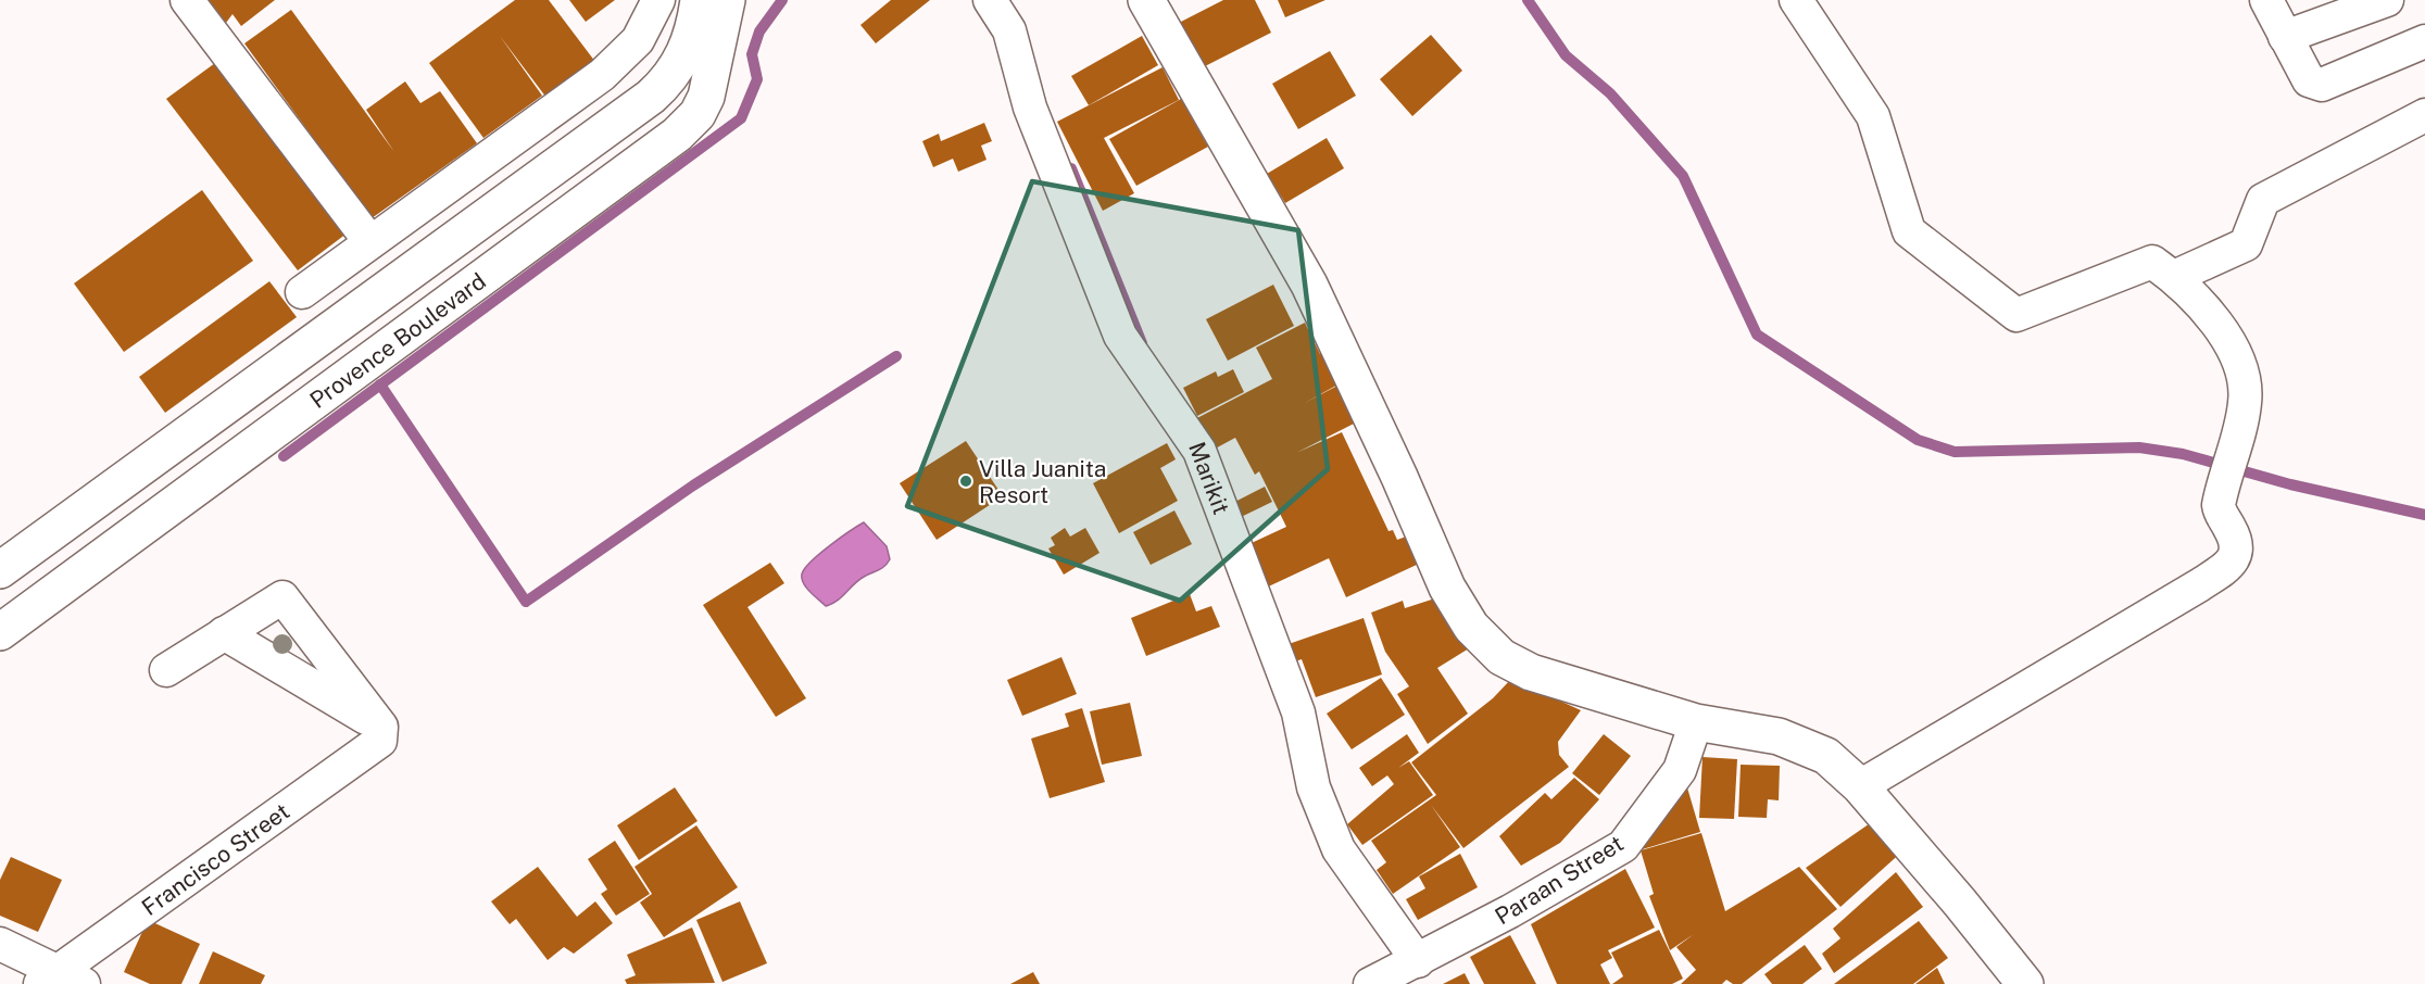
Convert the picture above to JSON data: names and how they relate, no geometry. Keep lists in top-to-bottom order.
{
  "streets": {
    "street": [
      "Provence Boulevard",
      "Marikit",
      "Francisco Street",
      "Paraan Street"
    ]
  },
  "crossings": [
    ["Marikit", "Paraan Street"]
  ],
  "places": ["Villa Juanita Resort"]
}
